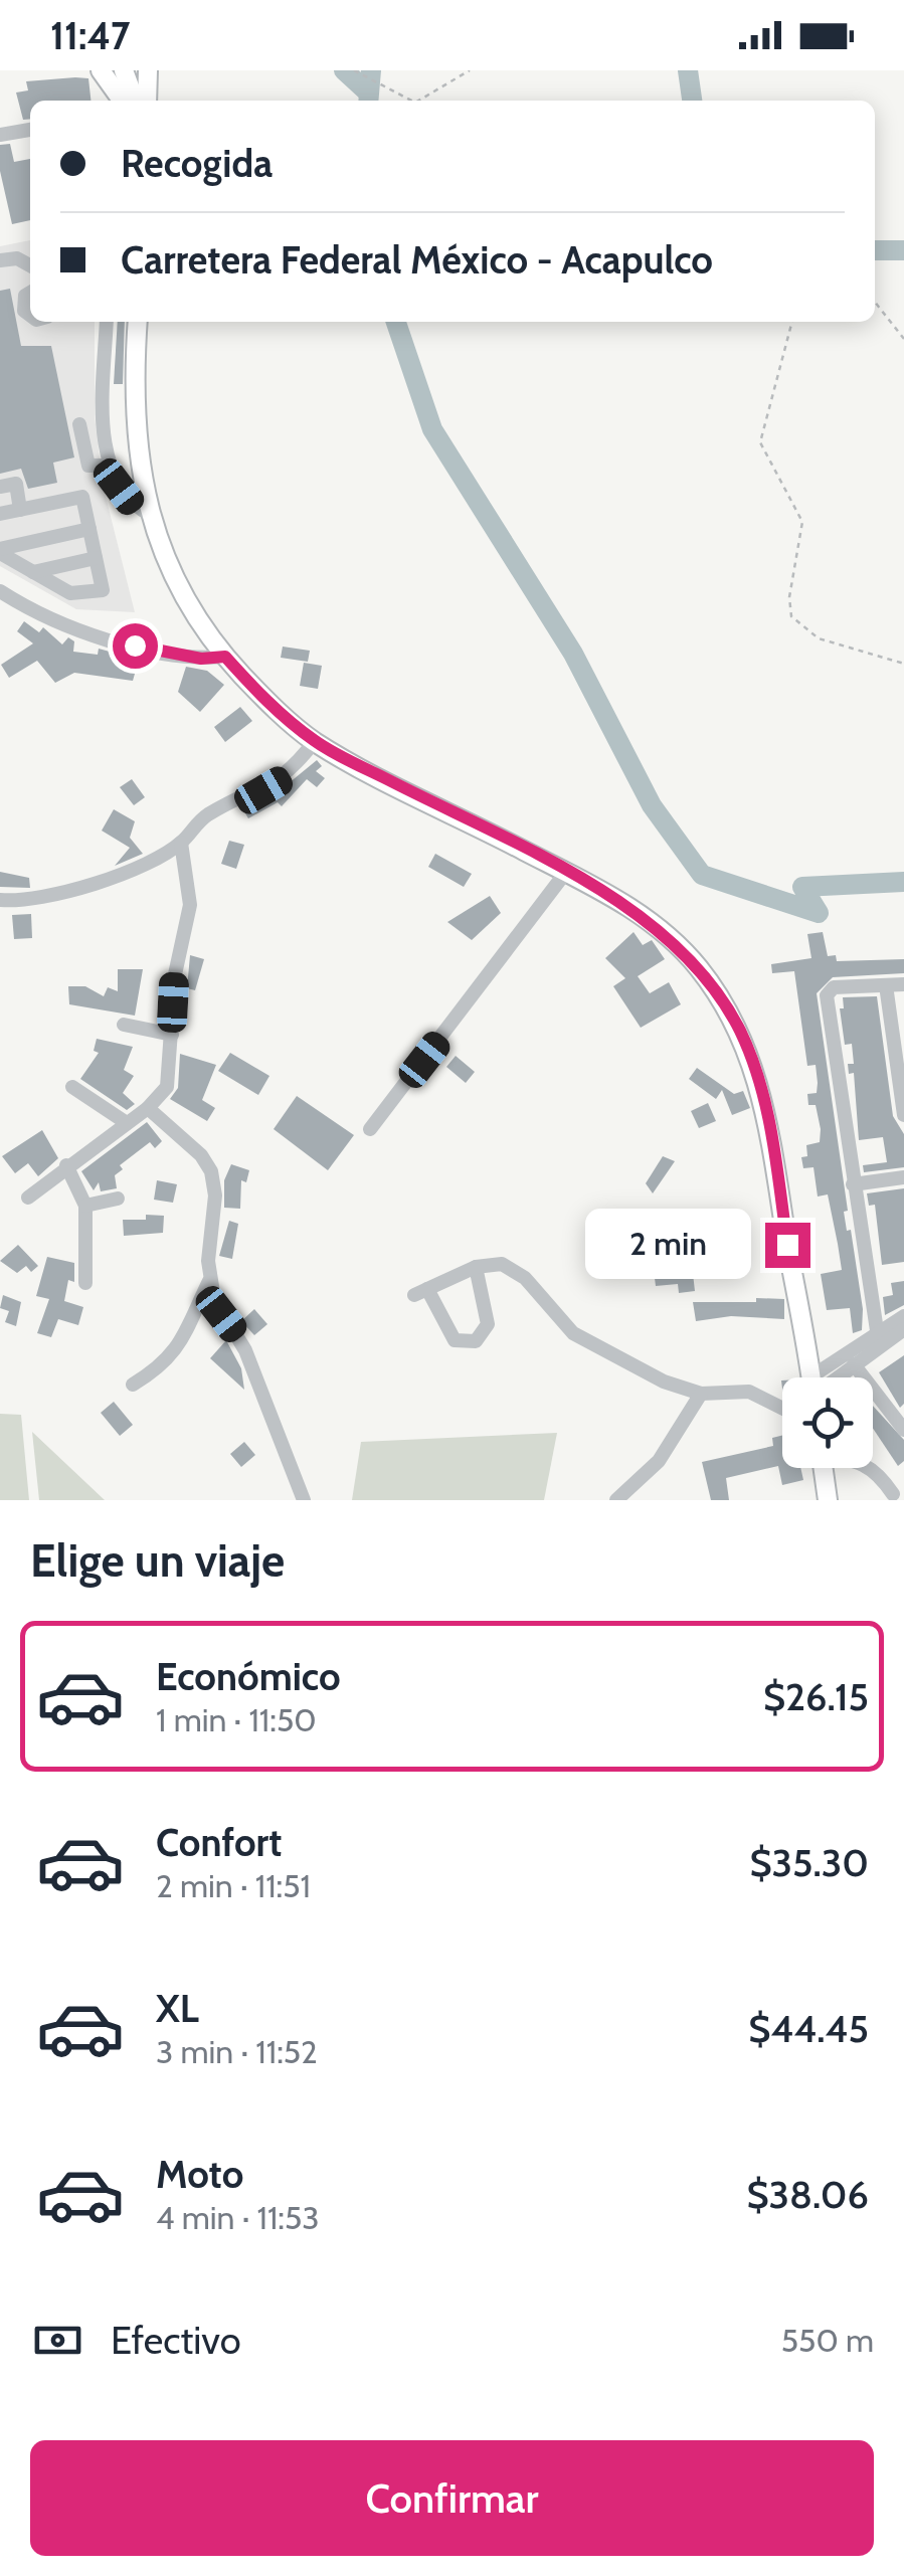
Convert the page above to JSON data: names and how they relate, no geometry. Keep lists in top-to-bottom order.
{
  "page": {
    "status": "11:47",
    "banner": ["Recogida", "Carretera Federal México - Acapulco"],
    "bubble": "2 min",
    "heading": "Elige un viaje",
    "list": [
      {
        "name": "Económico",
        "note": "1 min · 11:50",
        "value": "$26.15"
      },
      {
        "name": "Confort",
        "note": "2 min · 11:51",
        "value": "$35.30"
      },
      {
        "name": "XL",
        "note": "3 min · 11:52",
        "value": "$44.45"
      },
      {
        "name": "Moto",
        "note": "4 min · 11:53",
        "value": "$38.06"
      }
    ],
    "pay": ["Efectivo", "550 m"],
    "buttons": "Confirmar"
  }
}
